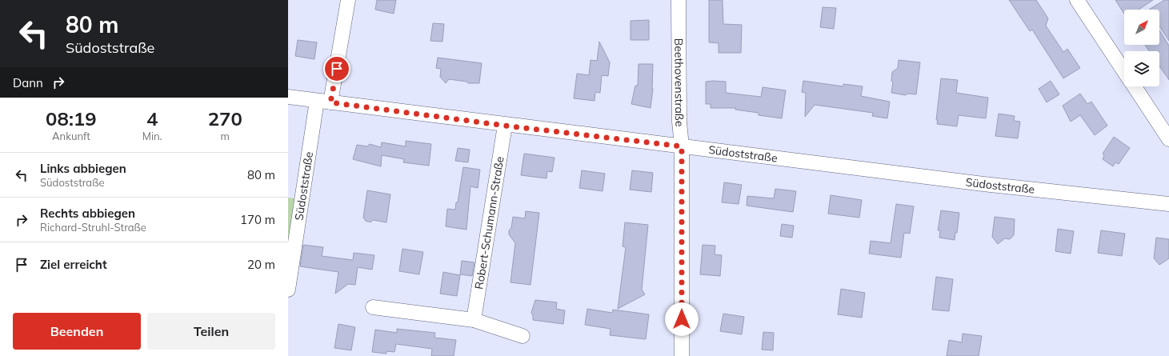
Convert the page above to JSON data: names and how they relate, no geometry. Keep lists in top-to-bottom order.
{
  "streets": {
    "street": ["Beethovenstraße", "Südoststraße", "Robert-Schumann-Straße"]
  },
  "crossings": [
    ["Beethovenstraße", "Südoststraße"],
    ["Südoststraße", "Robert-Schumann-Straße"]
  ],
  "north": "top right",
  "page": {
    "turn": ["80 m", "Südoststraße"],
    "then": "Dann",
    "eta": [
      "08:19",
      "Ankunft",
      "4",
      "Min.",
      "270",
      "m"
    ],
    "list": [
      {
        "name": "Links abbiegen",
        "note": "Südoststraße",
        "value": "80 m"
      },
      {
        "name": "Rechts abbiegen",
        "note": "Richard-Struhl-Straße",
        "value": "170 m"
      },
      {
        "name": "Ziel erreicht",
        "value": "20 m"
      }
    ],
    "buttons": ["Beenden", "Teilen"]
  }
}
